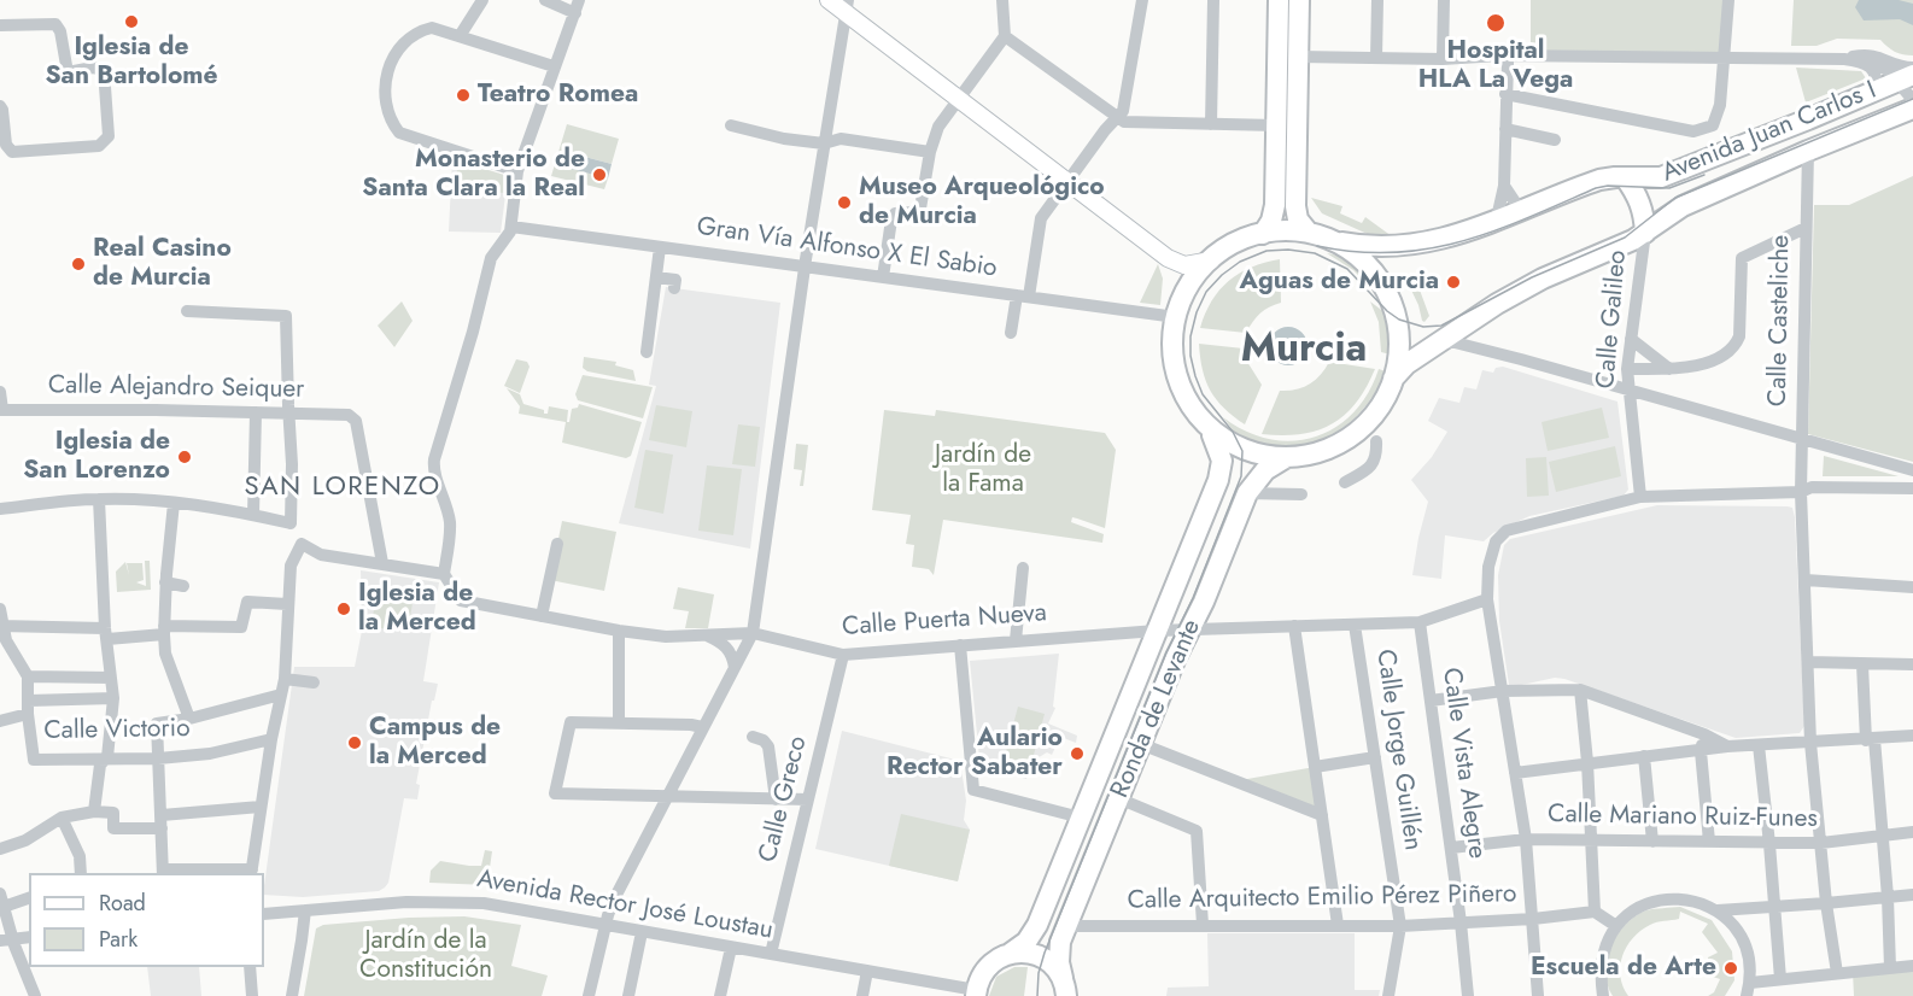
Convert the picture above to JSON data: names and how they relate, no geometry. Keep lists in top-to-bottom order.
{
  "streets": {
    "main road": ["Avenida Juan Carlos I", "Ronda de Levante"],
    "street": [
      "Gran Vía Alfonso X El Sabio",
      "Calle Galileo",
      "Calle Casteliche",
      "Calle Alejandro Seiquer",
      "Calle Puerta Nueva",
      "Calle Victorio",
      "Calle Jorge Guillén",
      "Calle Vista Alegre",
      "Calle Greco",
      "Calle Mariano Ruiz-Funes",
      "Calle Arquitecto Emilio Pérez Piñero",
      "Avenida Rector José Loustau"
    ]
  },
  "crossings": [
    ["Avenida Juan Carlos I", "Gran Vía Alfonso X El Sabio"],
    ["Avenida Juan Carlos I", "Calle Galileo"],
    ["Avenida Juan Carlos I", "Calle Casteliche"],
    ["Avenida Juan Carlos I", "Ronda de Levante"],
    ["Gran Vía Alfonso X El Sabio", "Ronda de Levante"],
    ["Calle Casteliche", "Calle Mariano Ruiz-Funes"],
    ["Calle Puerta Nueva", "Ronda de Levante"],
    ["Calle Puerta Nueva", "Calle Jorge Guillén"],
    ["Calle Puerta Nueva", "Calle Vista Alegre"],
    ["Calle Puerta Nueva", "Calle Greco"],
    ["Ronda de Levante", "Calle Arquitecto Emilio Pérez Piñero"],
    ["Ronda de Levante", "Avenida Rector José Loustau"],
    ["Calle Jorge Guillén", "Calle Arquitecto Emilio Pérez Piñero"],
    ["Calle Vista Alegre", "Calle Mariano Ruiz-Funes"],
    ["Calle Vista Alegre", "Calle Arquitecto Emilio Pérez Piñero"],
    ["Calle Greco", "Avenida Rector José Loustau"]
  ],
  "districts": ["Murcia", "SAN LORENZO"],
  "parks": ["Jardín de la Fama", "Jardín de la Constitución"],
  "places": [
    "Iglesia de San Bartolomé",
    "Hospital HLA La Vega",
    "Teatro Romea",
    "Monasterio de Santa Clara la Real",
    "Museo Arqueológico de Murcia",
    "Real Casino de Murcia",
    "Aguas de Murcia",
    "Iglesia de San Lorenzo",
    "Iglesia de la Merced",
    "Campus de la Merced",
    "Aulario Rector Sabater",
    "Escuela de Arte"
  ],
  "legend": ["Road", "Park"]
}
